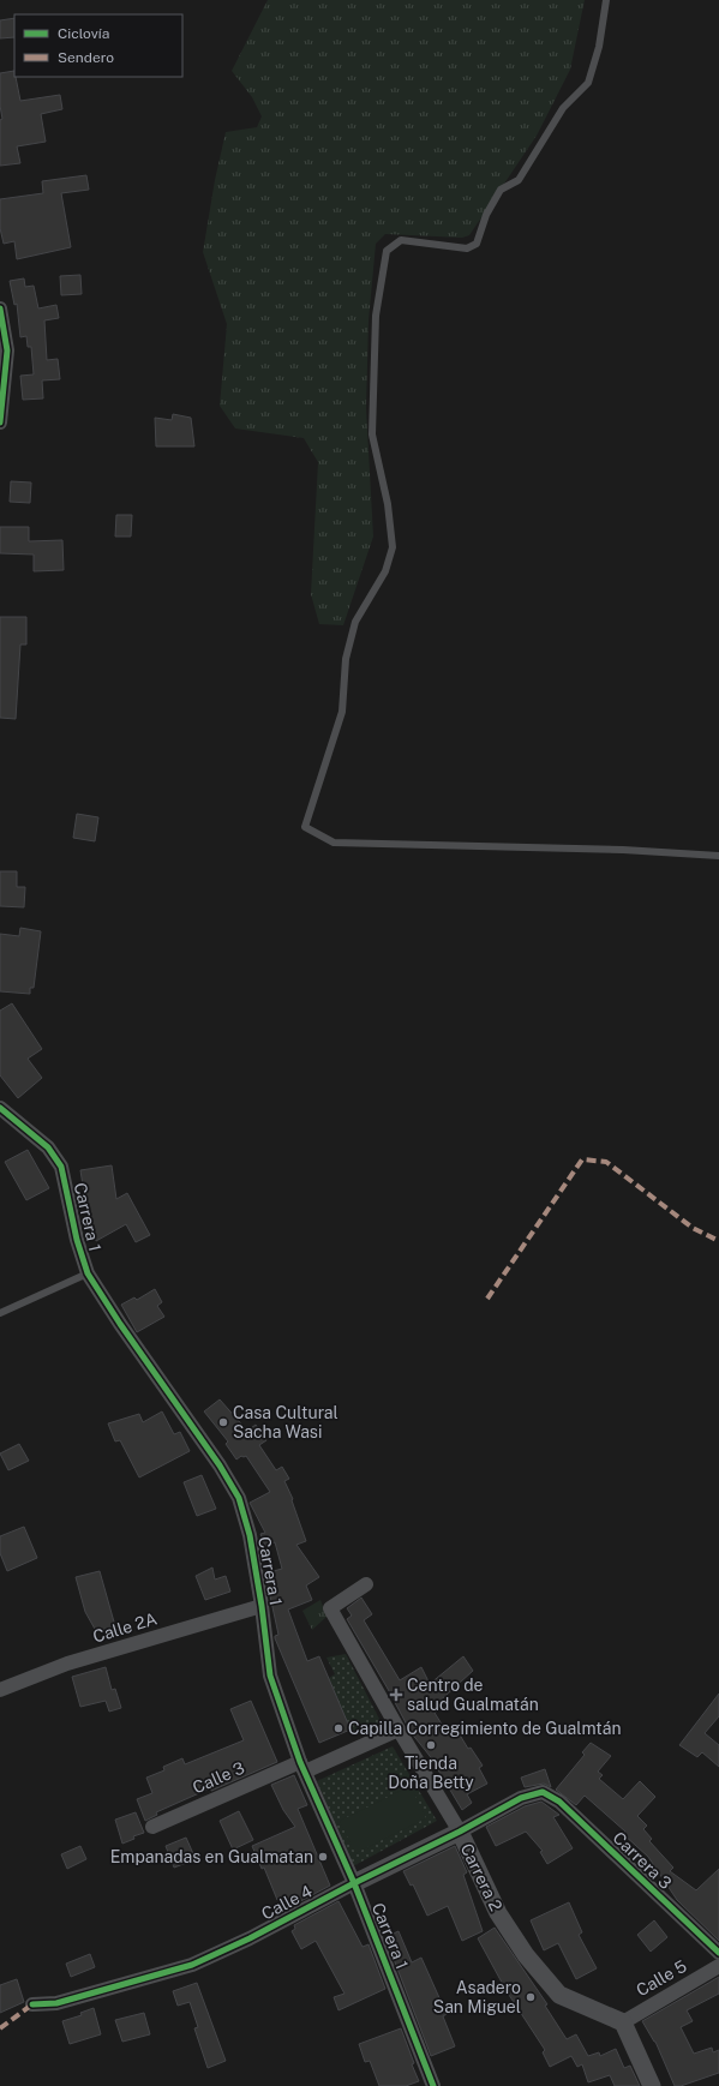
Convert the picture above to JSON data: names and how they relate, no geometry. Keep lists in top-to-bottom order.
{
  "streets": {
    "street": [
      "Carrera 1",
      "Calle 2A",
      "Calle 3",
      "Carrera 3",
      "Carrera 2",
      "Calle 4",
      "Calle 5"
    ]
  },
  "crossings": [
    ["Carrera 1", "Calle 2A"],
    ["Carrera 1", "Calle 3"],
    ["Carrera 1", "Calle 4"],
    ["Calle 3", "Carrera 2"],
    ["Carrera 3", "Calle 4"],
    ["Carrera 2", "Calle 4"],
    ["Carrera 2", "Calle 5"]
  ],
  "places": {
    "other": [
      "Casa Cultural Sacha Wasi",
      "Capilla Corregimiento de Gualmtán",
      "Tienda Doña Betty",
      "Empanadas en Gualmatan",
      "Asadero San Miguel"
    ],
    "health": ["Centro de salud Gualmatán"]
  },
  "legend": ["Ciclovía", "Sendero"]
}
